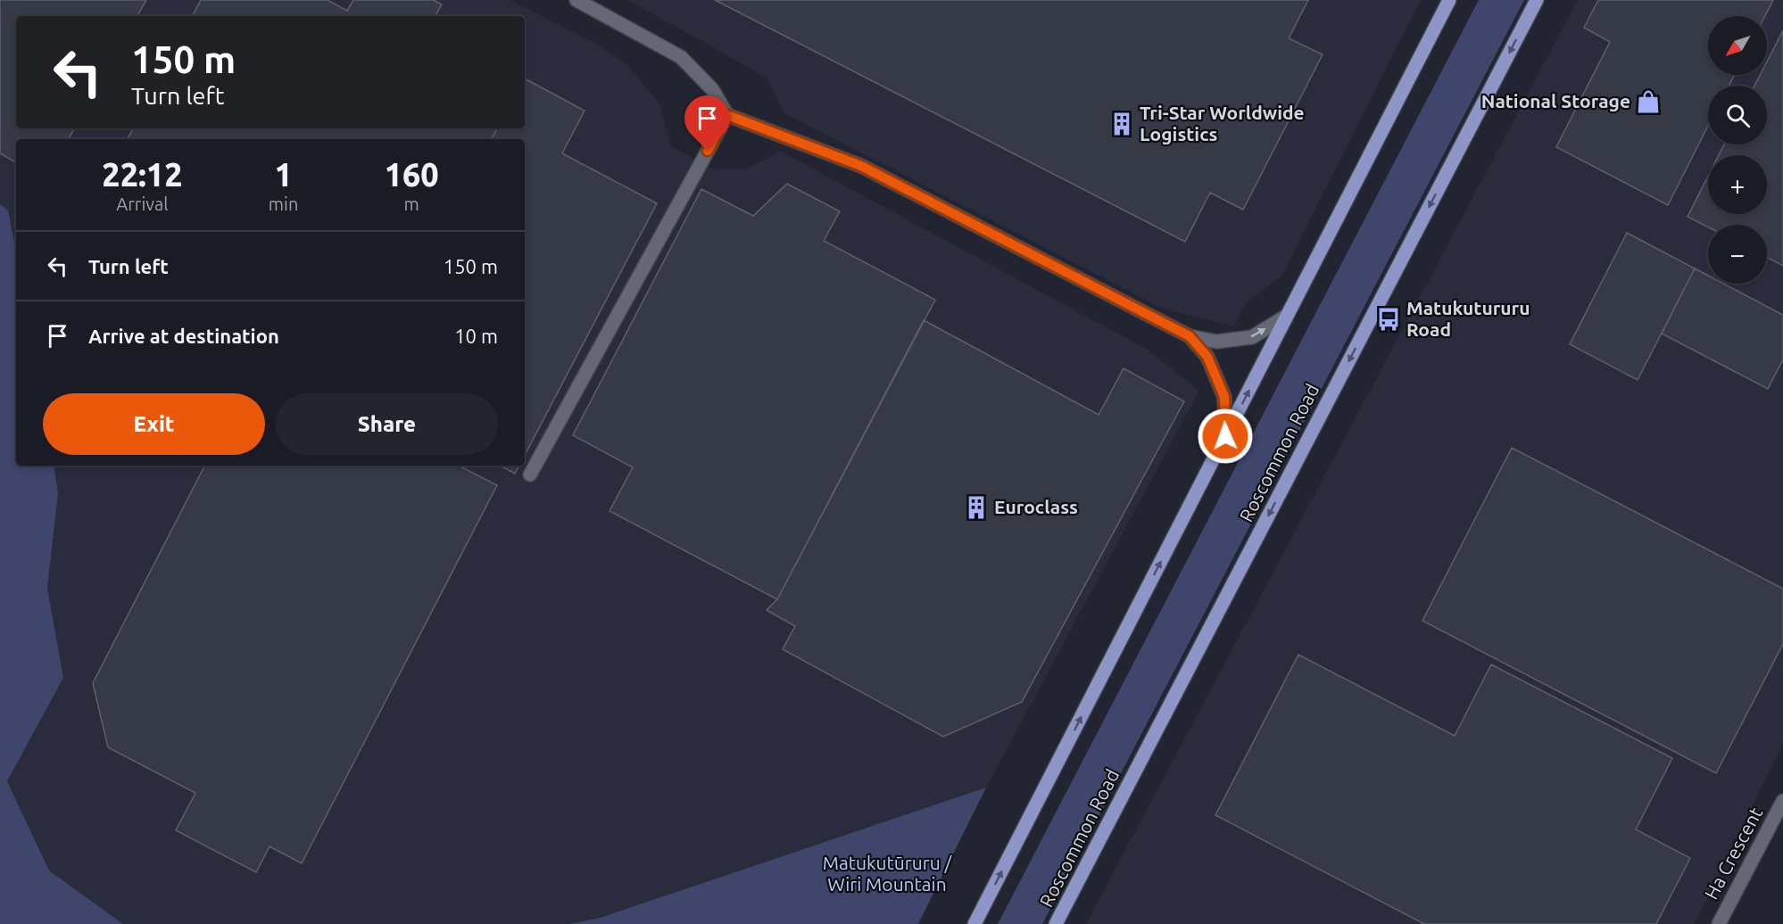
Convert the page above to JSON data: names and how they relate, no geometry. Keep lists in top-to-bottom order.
{
  "streets": {
    "main road": ["Roscommon Road"],
    "street": ["Ha Crescent"]
  },
  "parks": ["Matukutūruru / Wiri Mountain"],
  "places": {
    "shop": ["National Storage"],
    "building": ["Tri-Star Worldwide Logistics", "Euroclass"],
    "bus stop": ["Matukutururu Road"]
  },
  "north": "bottom left",
  "page": {
    "map_buttons": ["+", "−"],
    "turn": ["150 m", "Turn left"],
    "eta": [
      "22:12",
      "Arrival",
      "1",
      "min",
      "160",
      "m"
    ],
    "list": [
      {
        "name": "Turn left",
        "value": "150 m"
      },
      {
        "name": "Arrive at destination",
        "value": "10 m"
      }
    ],
    "buttons": ["Exit", "Share"]
  }
}
